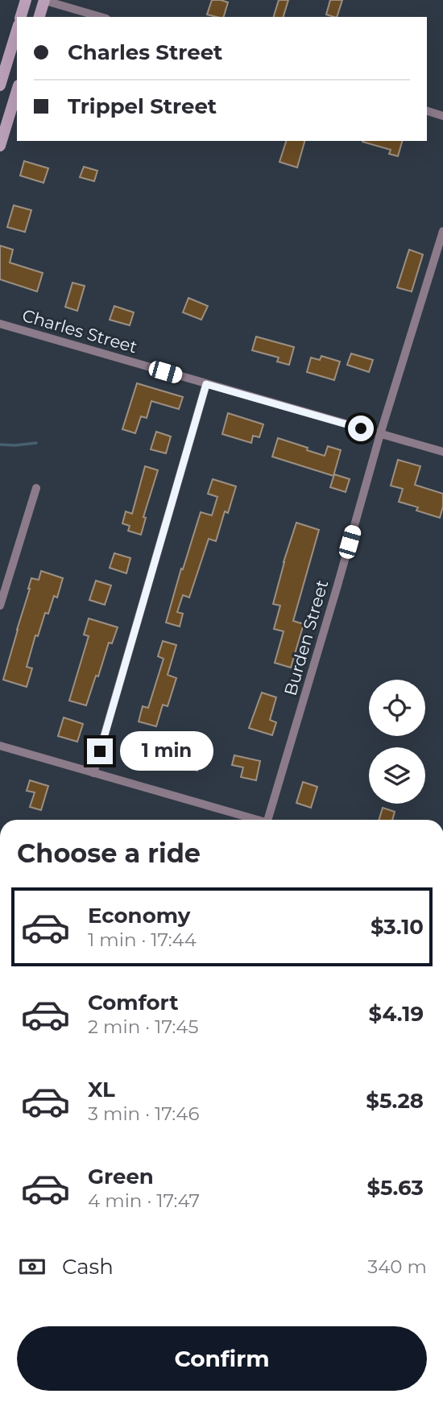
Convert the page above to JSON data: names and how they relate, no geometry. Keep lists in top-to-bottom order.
{
  "streets": {
    "street": ["Charles Street", "Burden Street"]
  },
  "crossings": [
    ["Charles Street", "Burden Street"]
  ],
  "page": {
    "banner": ["Charles Street", "Trippel Street"],
    "bubble": "1 min",
    "heading": "Choose a ride",
    "list": [
      {
        "name": "Economy",
        "note": "1 min · 17:44",
        "value": "$3.10"
      },
      {
        "name": "Comfort",
        "note": "2 min · 17:45",
        "value": "$4.19"
      },
      {
        "name": "XL",
        "note": "3 min · 17:46",
        "value": "$5.28"
      },
      {
        "name": "Green",
        "note": "4 min · 17:47",
        "value": "$5.63"
      }
    ],
    "pay": ["Cash", "340 m"],
    "buttons": "Confirm"
  }
}
